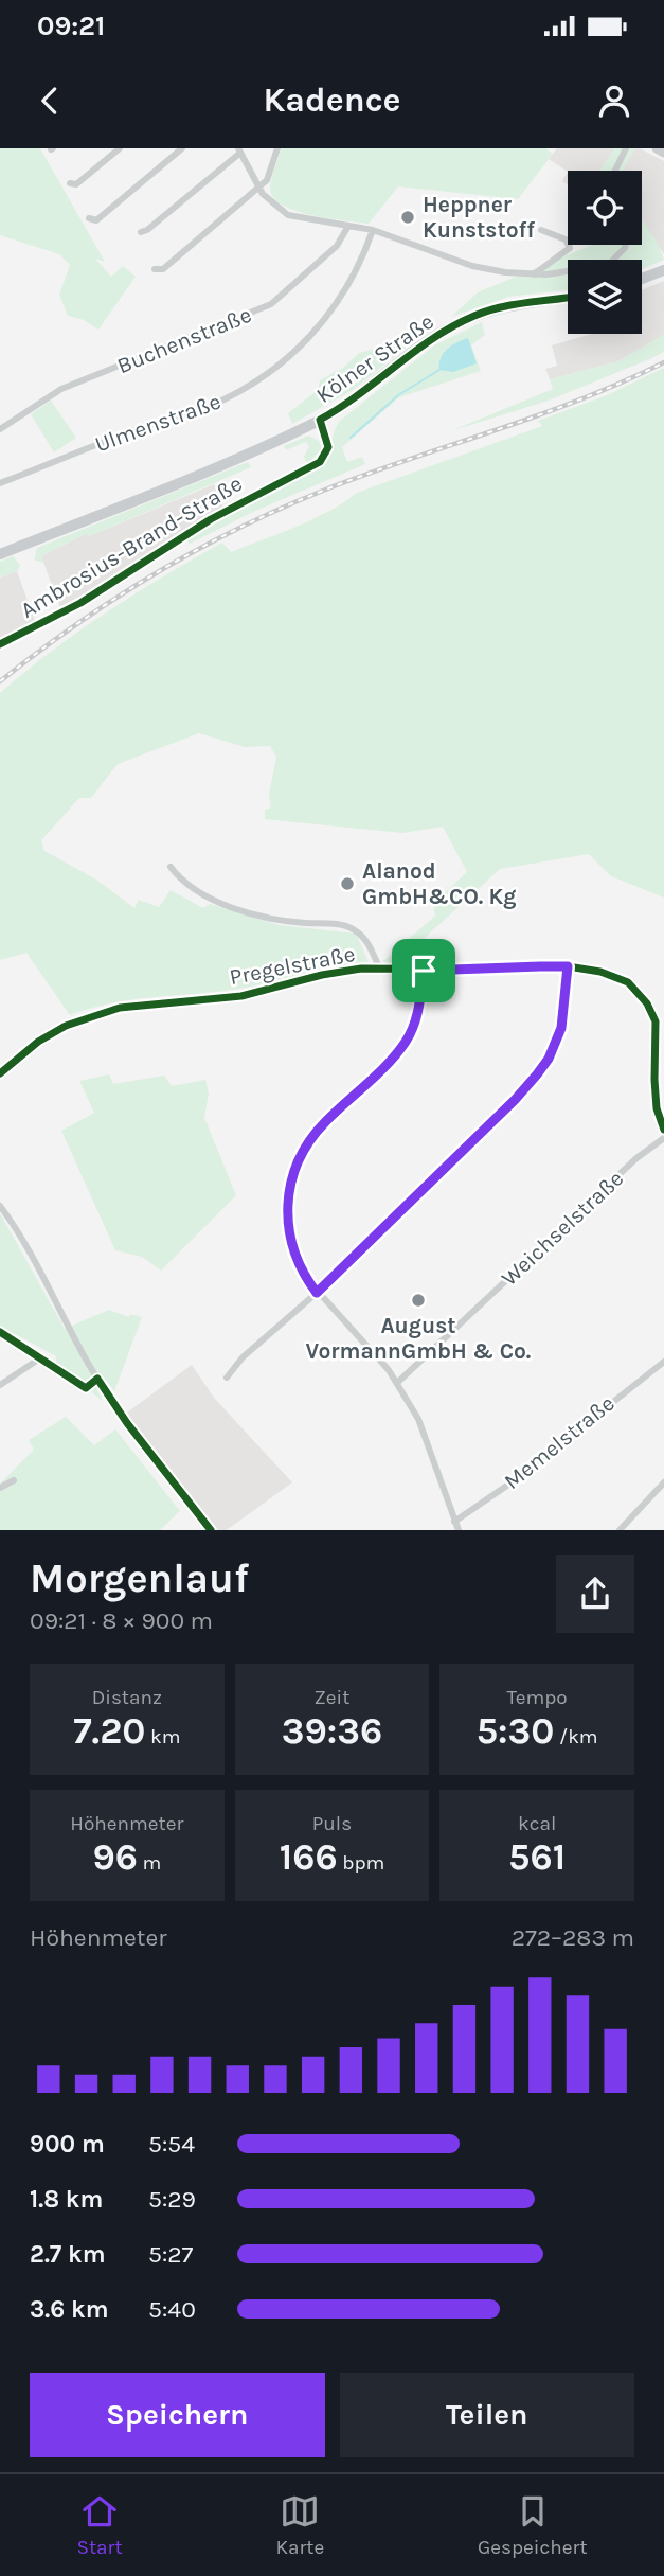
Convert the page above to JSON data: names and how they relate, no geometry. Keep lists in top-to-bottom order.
{
  "streets": {
    "main road": ["Kölner Straße"],
    "street": [
      "Buchenstraße",
      "Ulmenstraße",
      "Ambrosius-Brand-Straße",
      "Pregelstraße",
      "Weichselstraße",
      "Memelstraße"
    ]
  },
  "crossings": [
    ["Kölner Straße", "Ambrosius-Brand-Straße"]
  ],
  "places": ["Heppner Kunststoff", "Alanod GmbH&CO. Kg", "August VormannGmbH & Co."],
  "page": {
    "status": "09:21",
    "header": "Kadence",
    "heading": ["Morgenlauf", "09:21 · 8 × 900 m"],
    "stats": [
      ["Distanz", "7.20 km"],
      ["Zeit", "39:36"],
      ["Tempo", "5:30 /km"],
      ["Höhenmeter", "96 m"],
      ["Puls", "166 bpm"],
      ["kcal", "561"]
    ],
    "chart": ["Höhenmeter", "272–283 m"],
    "list": [
      {
        "name": "900 m",
        "note": "5:54"
      },
      {
        "name": "1.8 km",
        "note": "5:29"
      },
      {
        "name": "2.7 km",
        "note": "5:27"
      },
      {
        "name": "3.6 km",
        "note": "5:40"
      }
    ],
    "buttons": ["Speichern", "Teilen"],
    "tabs": ["Start", "Karte", "Gespeichert"]
  }
}
